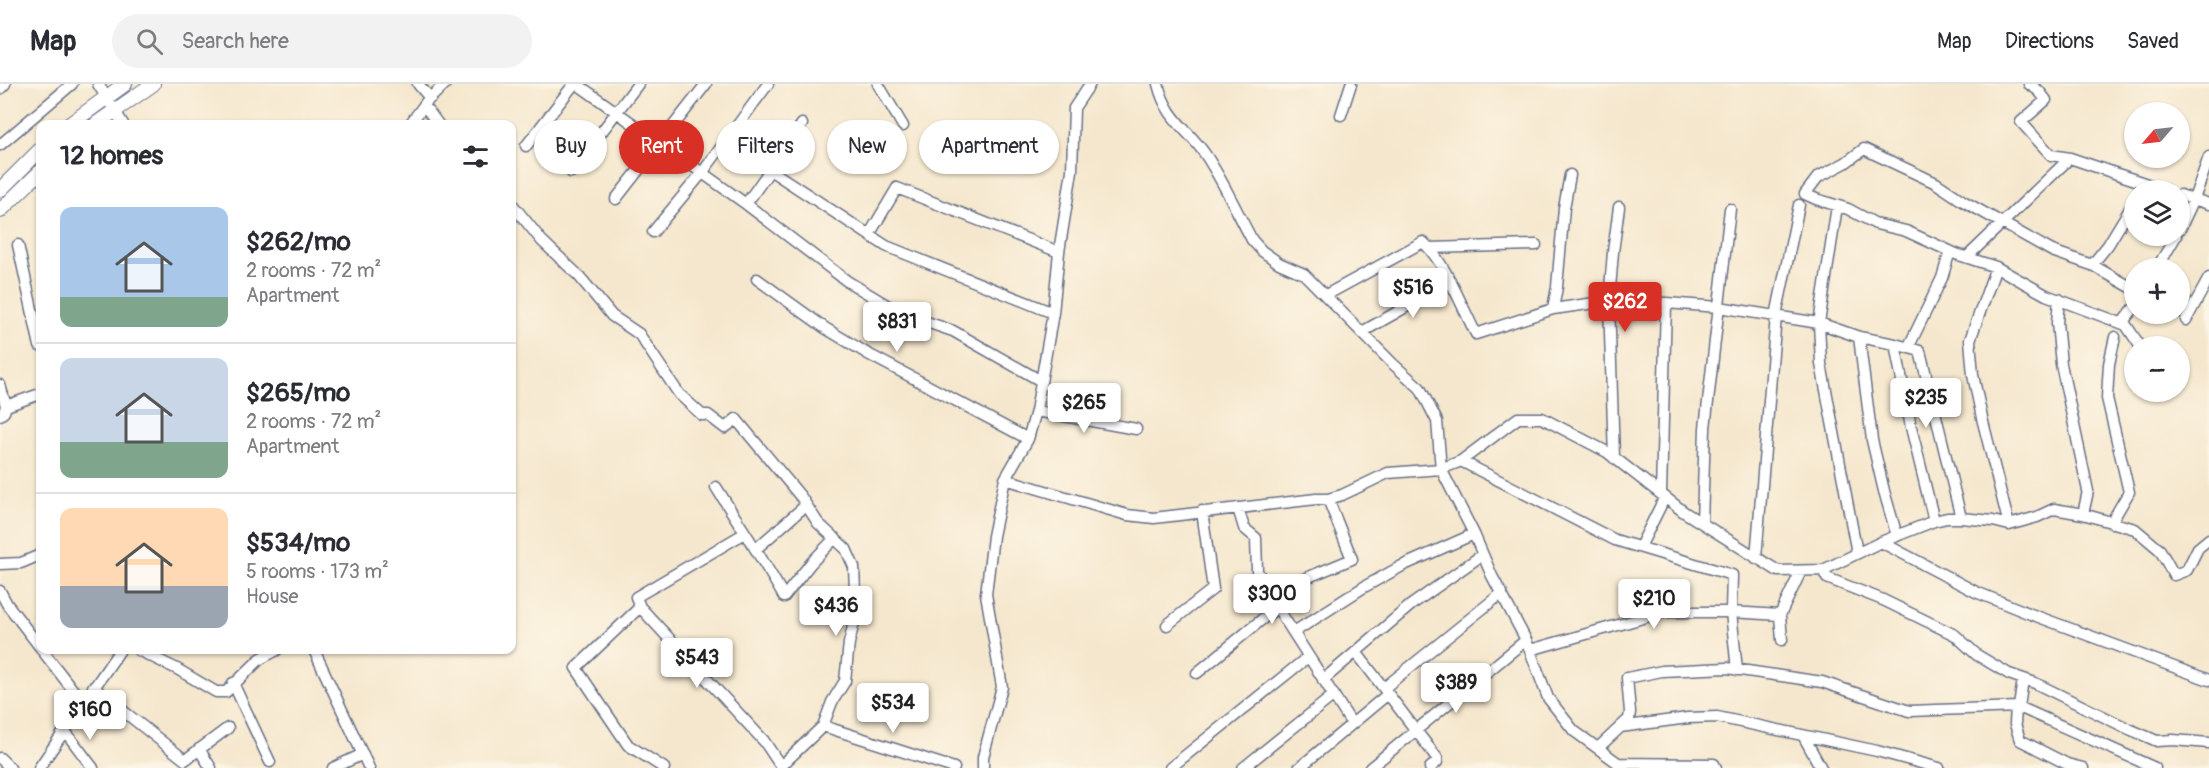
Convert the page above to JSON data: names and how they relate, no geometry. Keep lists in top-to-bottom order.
{
  "north": "bottom left",
  "page": {
    "header": "Map",
    "search": "Search here",
    "nav": ["Map", "Directions", "Saved"],
    "map_buttons": ["+", "−"],
    "chip": [
      "Buy",
      "Rent",
      "Filters",
      "New",
      "Apartment"
    ],
    "heading": "12 homes",
    "list": [
      {
        "name": "$262/mo",
        "note": "2 rooms · 72 m² · Apartment"
      },
      {
        "name": "$265/mo",
        "note": "2 rooms · 72 m² · Apartment"
      },
      {
        "name": "$534/mo",
        "note": "5 rooms · 173 m² · House"
      }
    ],
    "price": [
      "$516",
      "$262",
      "$831",
      "$235",
      "$265",
      "$300",
      "$210",
      "$436",
      "$543",
      "$389",
      "$534",
      "$160"
    ]
  }
}
